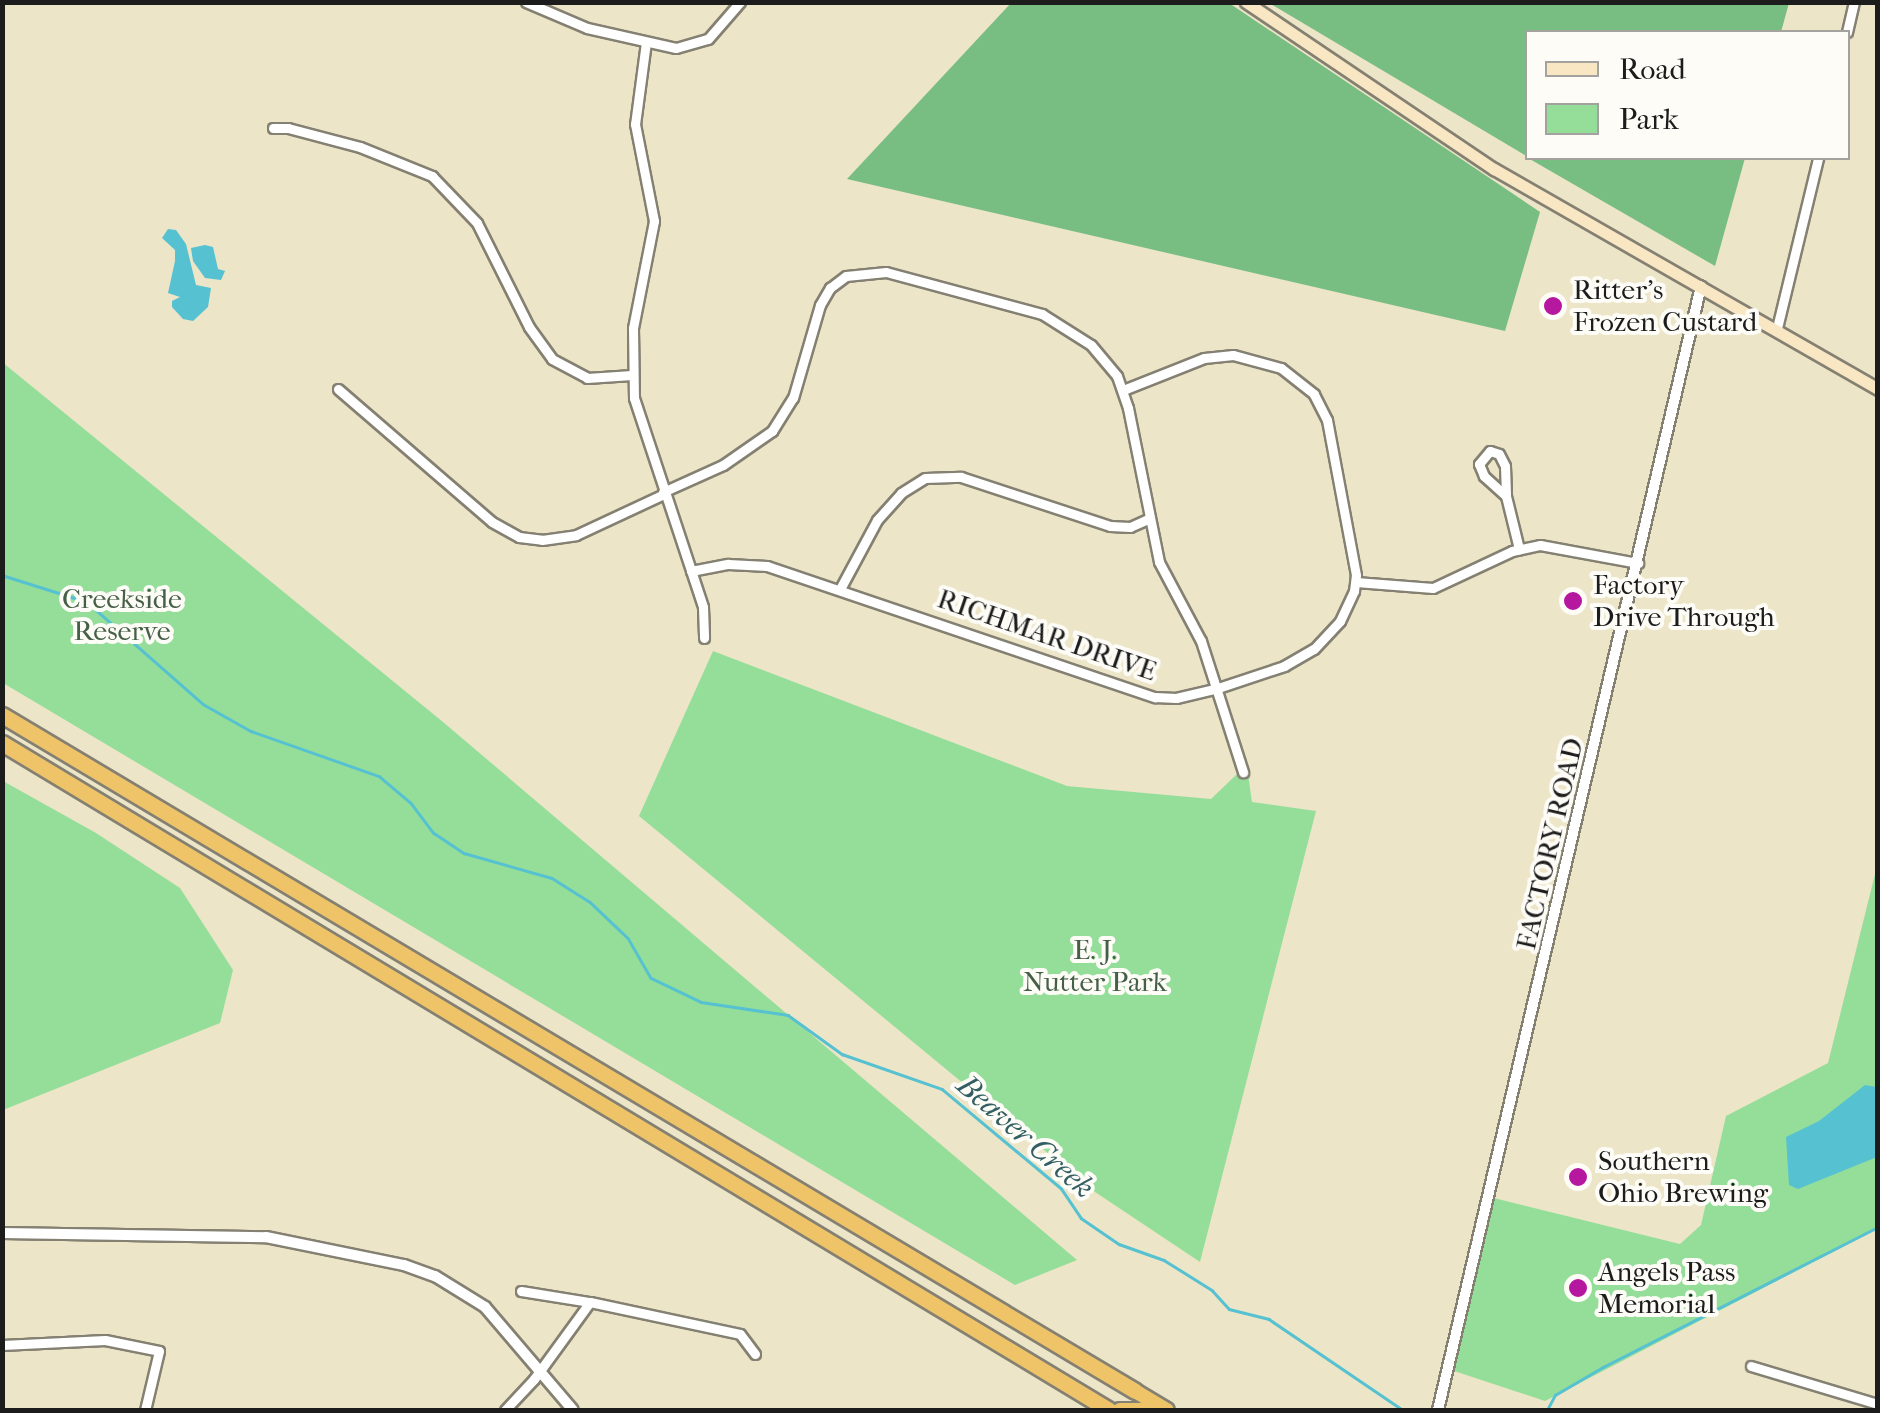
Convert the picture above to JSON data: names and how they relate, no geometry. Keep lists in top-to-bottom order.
{
  "streets": {
    "street": ["RICHMAR DRIVE", "FACTORY ROAD"]
  },
  "water": ["Beaver Creek"],
  "parks": ["Creekside Reserve", "E. J. Nutter Park"],
  "places": [
    "Ritter's Frozen Custard",
    "Factory Drive Through",
    "Southern Ohio Brewing",
    "Angels Pass Memorial"
  ],
  "legend": ["Road", "Park"]
}
